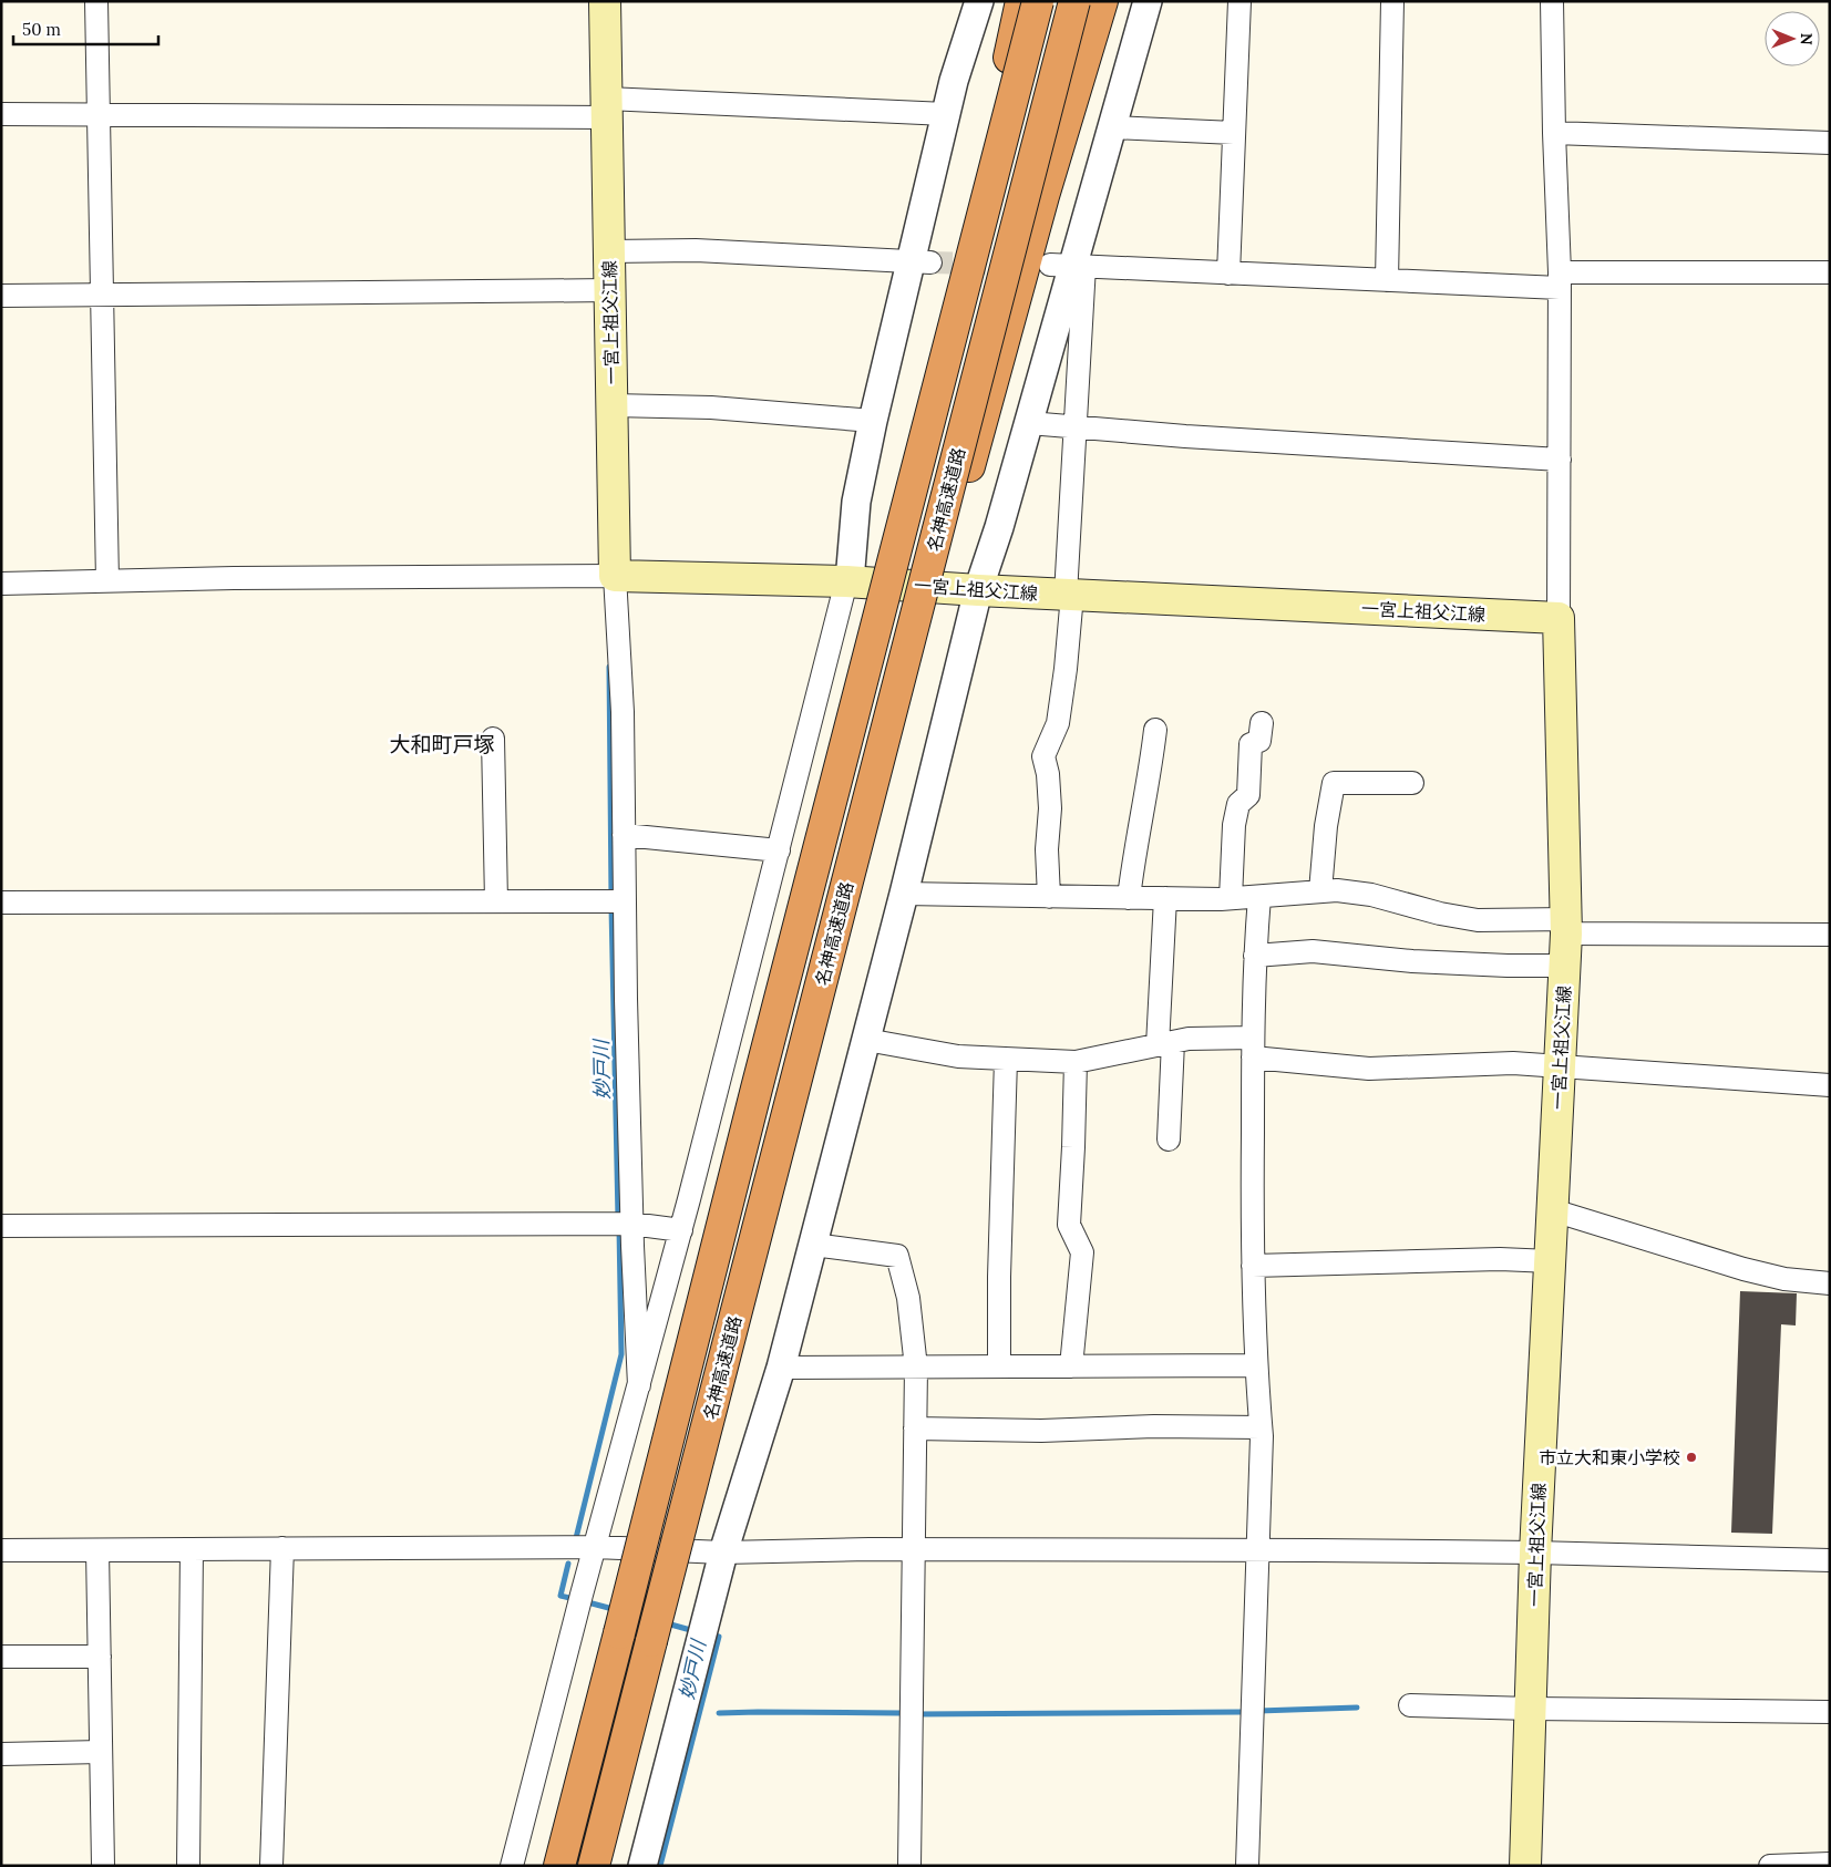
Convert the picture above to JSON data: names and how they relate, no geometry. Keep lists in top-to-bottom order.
{
  "streets": {
    "highway": ["名神高速道路"],
    "main road": ["一宮上祖父江線"]
  },
  "districts": ["大和町戸塚"],
  "water": ["妙戸川"],
  "places": ["市立大和東小学校"],
  "scale_bar": "50 m",
  "north": "right"
}
